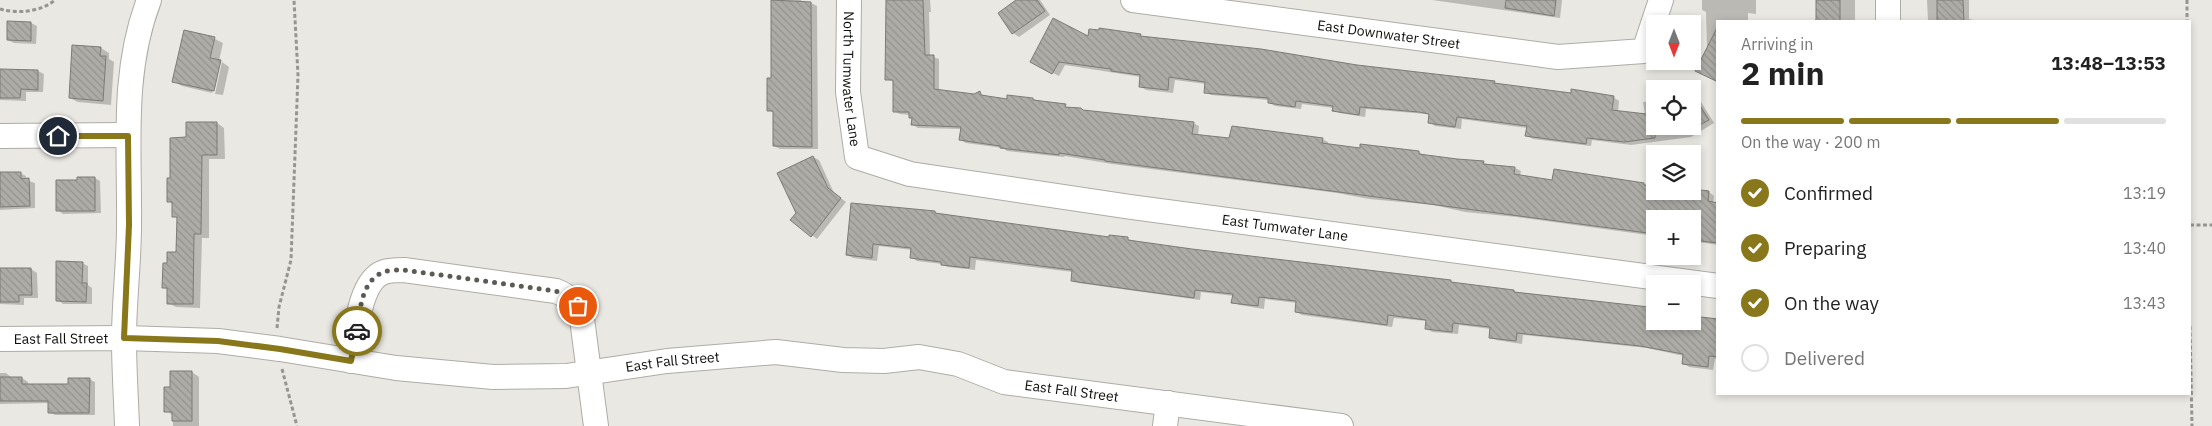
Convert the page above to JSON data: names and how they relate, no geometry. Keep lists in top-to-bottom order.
{
  "streets": {
    "street": [
      "East Downwater Street",
      "North Tumwater Lane",
      "East Tumwater Lane",
      "East Fall Street"
    ]
  },
  "crossings": [
    ["North Tumwater Lane", "East Tumwater Lane"]
  ],
  "north": "bottom",
  "page": {
    "map_buttons": ["+", "−"],
    "heading": ["2 min", "Arriving in", "13:48–13:53"],
    "bar": "On the way · 200 m",
    "list": [
      ["Confirmed", "13:19"],
      ["Preparing", "13:40"],
      ["On the way", "13:43"],
      "Delivered"
    ]
  }
}
